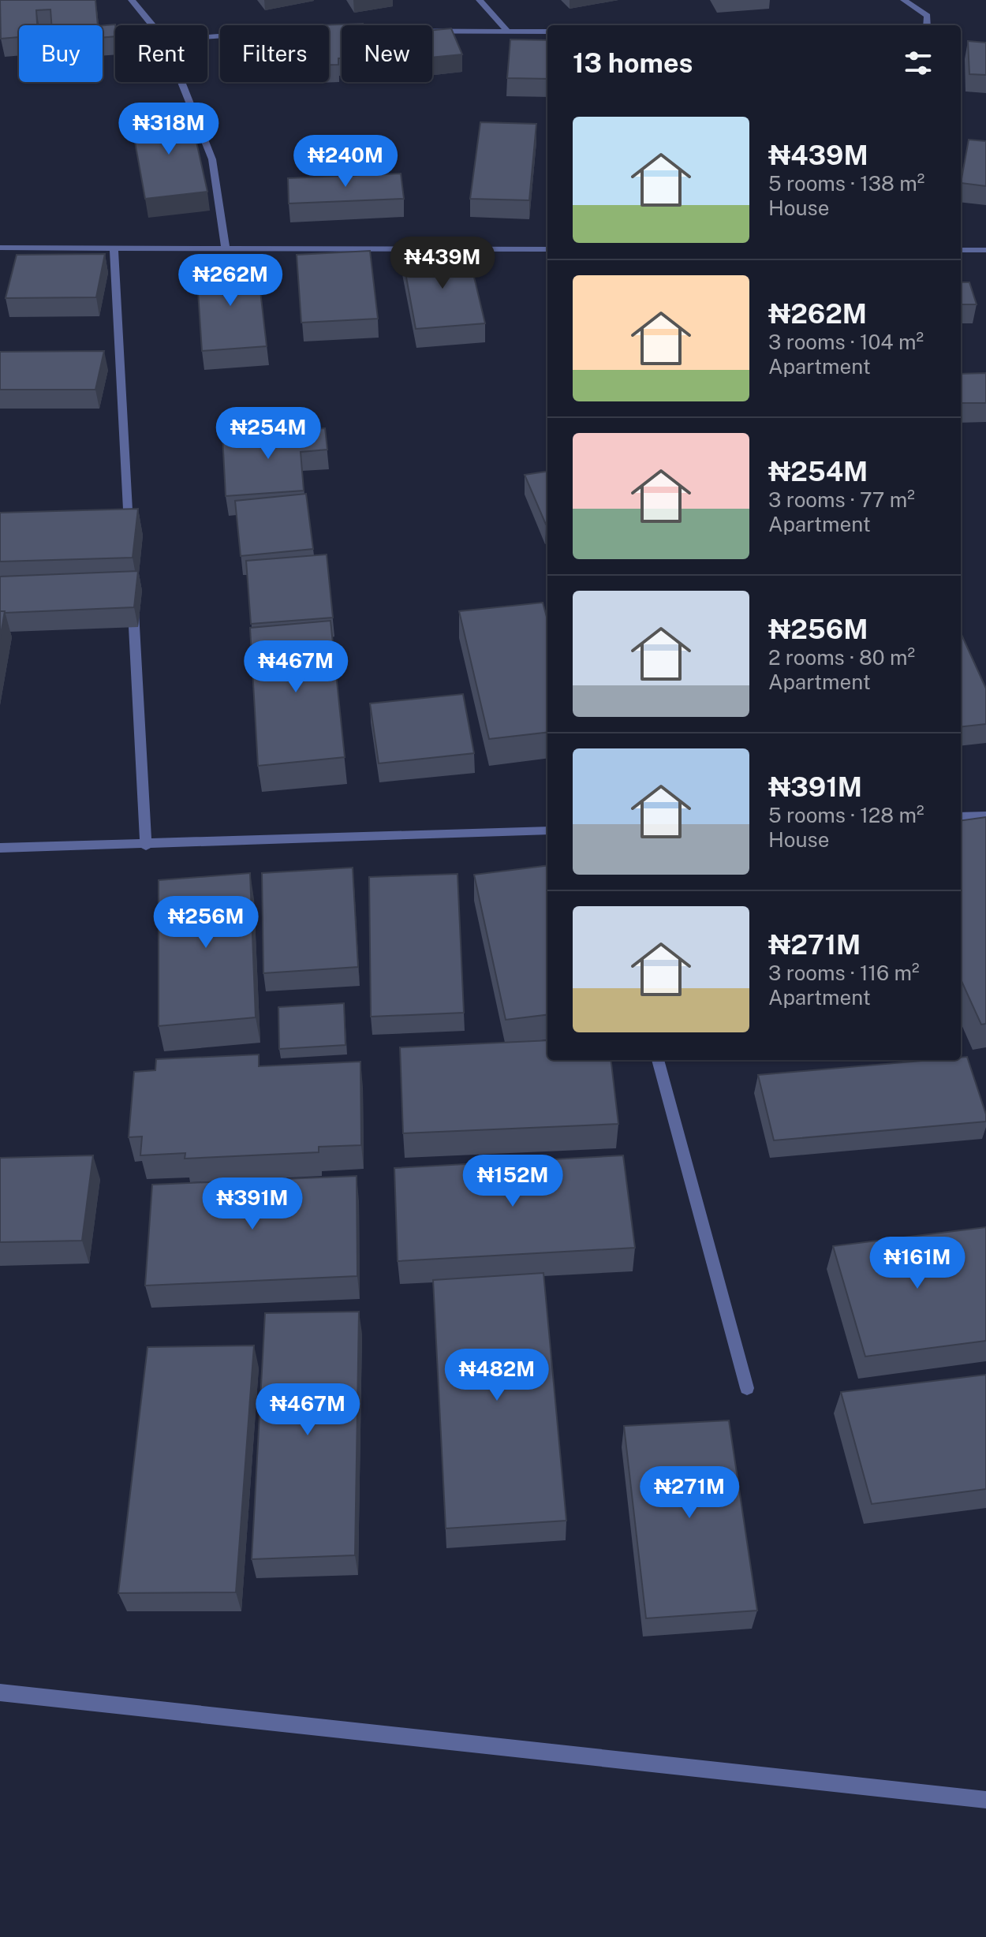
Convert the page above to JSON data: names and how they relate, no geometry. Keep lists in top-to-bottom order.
{
  "page": {
    "chip": [
      "Buy",
      "Rent",
      "Filters",
      "New"
    ],
    "heading": "13 homes",
    "list": [
      {
        "name": "₦439M",
        "note": "5 rooms · 138 m² · House"
      },
      {
        "name": "₦262M",
        "note": "3 rooms · 104 m² · Apartment"
      },
      {
        "name": "₦254M",
        "note": "3 rooms · 77 m² · Apartment"
      },
      {
        "name": "₦256M",
        "note": "2 rooms · 80 m² · Apartment"
      },
      {
        "name": "₦391M",
        "note": "5 rooms · 128 m² · House"
      },
      {
        "name": "₦271M",
        "note": "3 rooms · 116 m² · Apartment"
      }
    ],
    "price": [
      "₦318M",
      "₦240M",
      "₦439M",
      "₦262M",
      "₦254M",
      "₦467M",
      "₦256M",
      "₦152M",
      "₦391M",
      "₦161M",
      "₦482M",
      "₦467M",
      "₦271M"
    ]
  }
}
